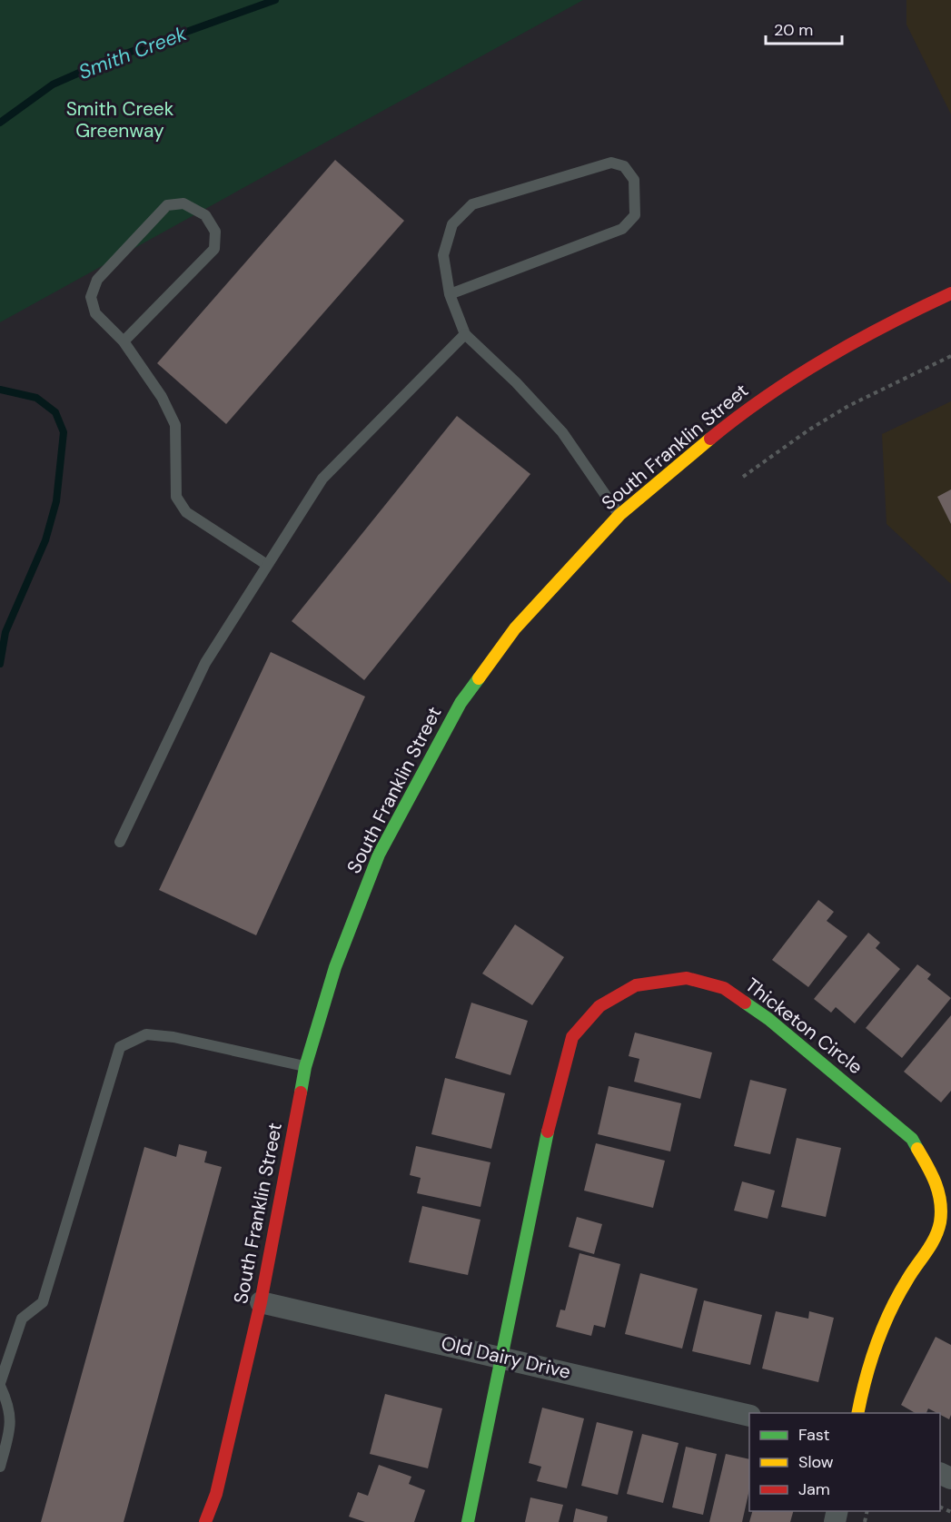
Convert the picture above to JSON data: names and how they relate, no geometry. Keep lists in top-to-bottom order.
{
  "streets": {
    "street": ["South Franklin Street", "Thicketon Circle", "Old Dairy Drive"]
  },
  "crossings": [
    ["South Franklin Street", "Old Dairy Drive"],
    ["Thicketon Circle", "Old Dairy Drive"]
  ],
  "water": ["Smith Creek"],
  "parks": ["Smith Creek Greenway"],
  "legend": ["Fast", "Slow", "Jam"],
  "scale_bar": "20 m"
}
